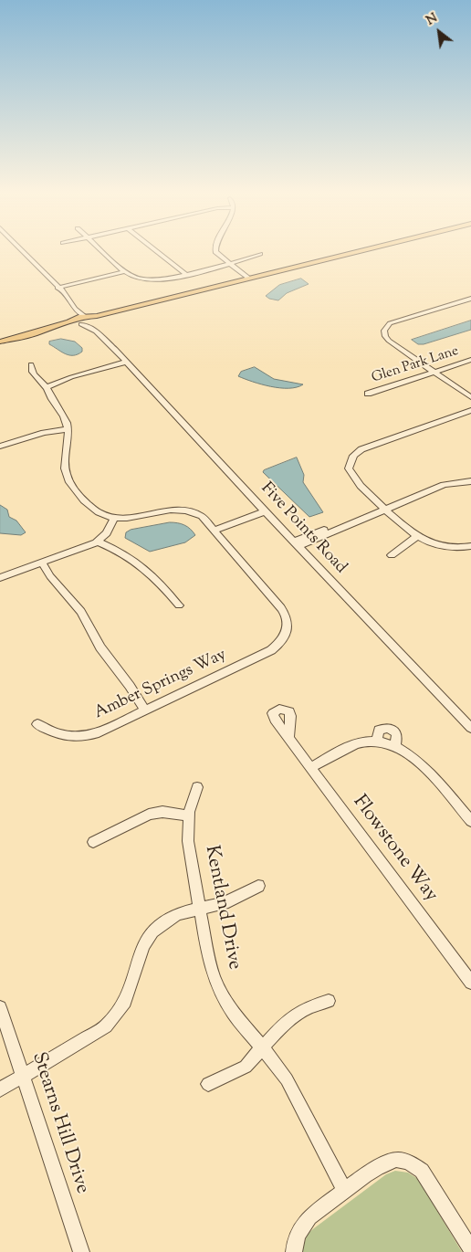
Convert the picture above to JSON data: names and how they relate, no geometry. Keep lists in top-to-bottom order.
{
  "streets": {
    "street": [
      "Glen Park Lane",
      "Five Points Road",
      "Amber Springs Way",
      "Flowstone Way",
      "Kentland Drive",
      "Stearns Hill Drive"
    ]
  },
  "north": "top left"
}
